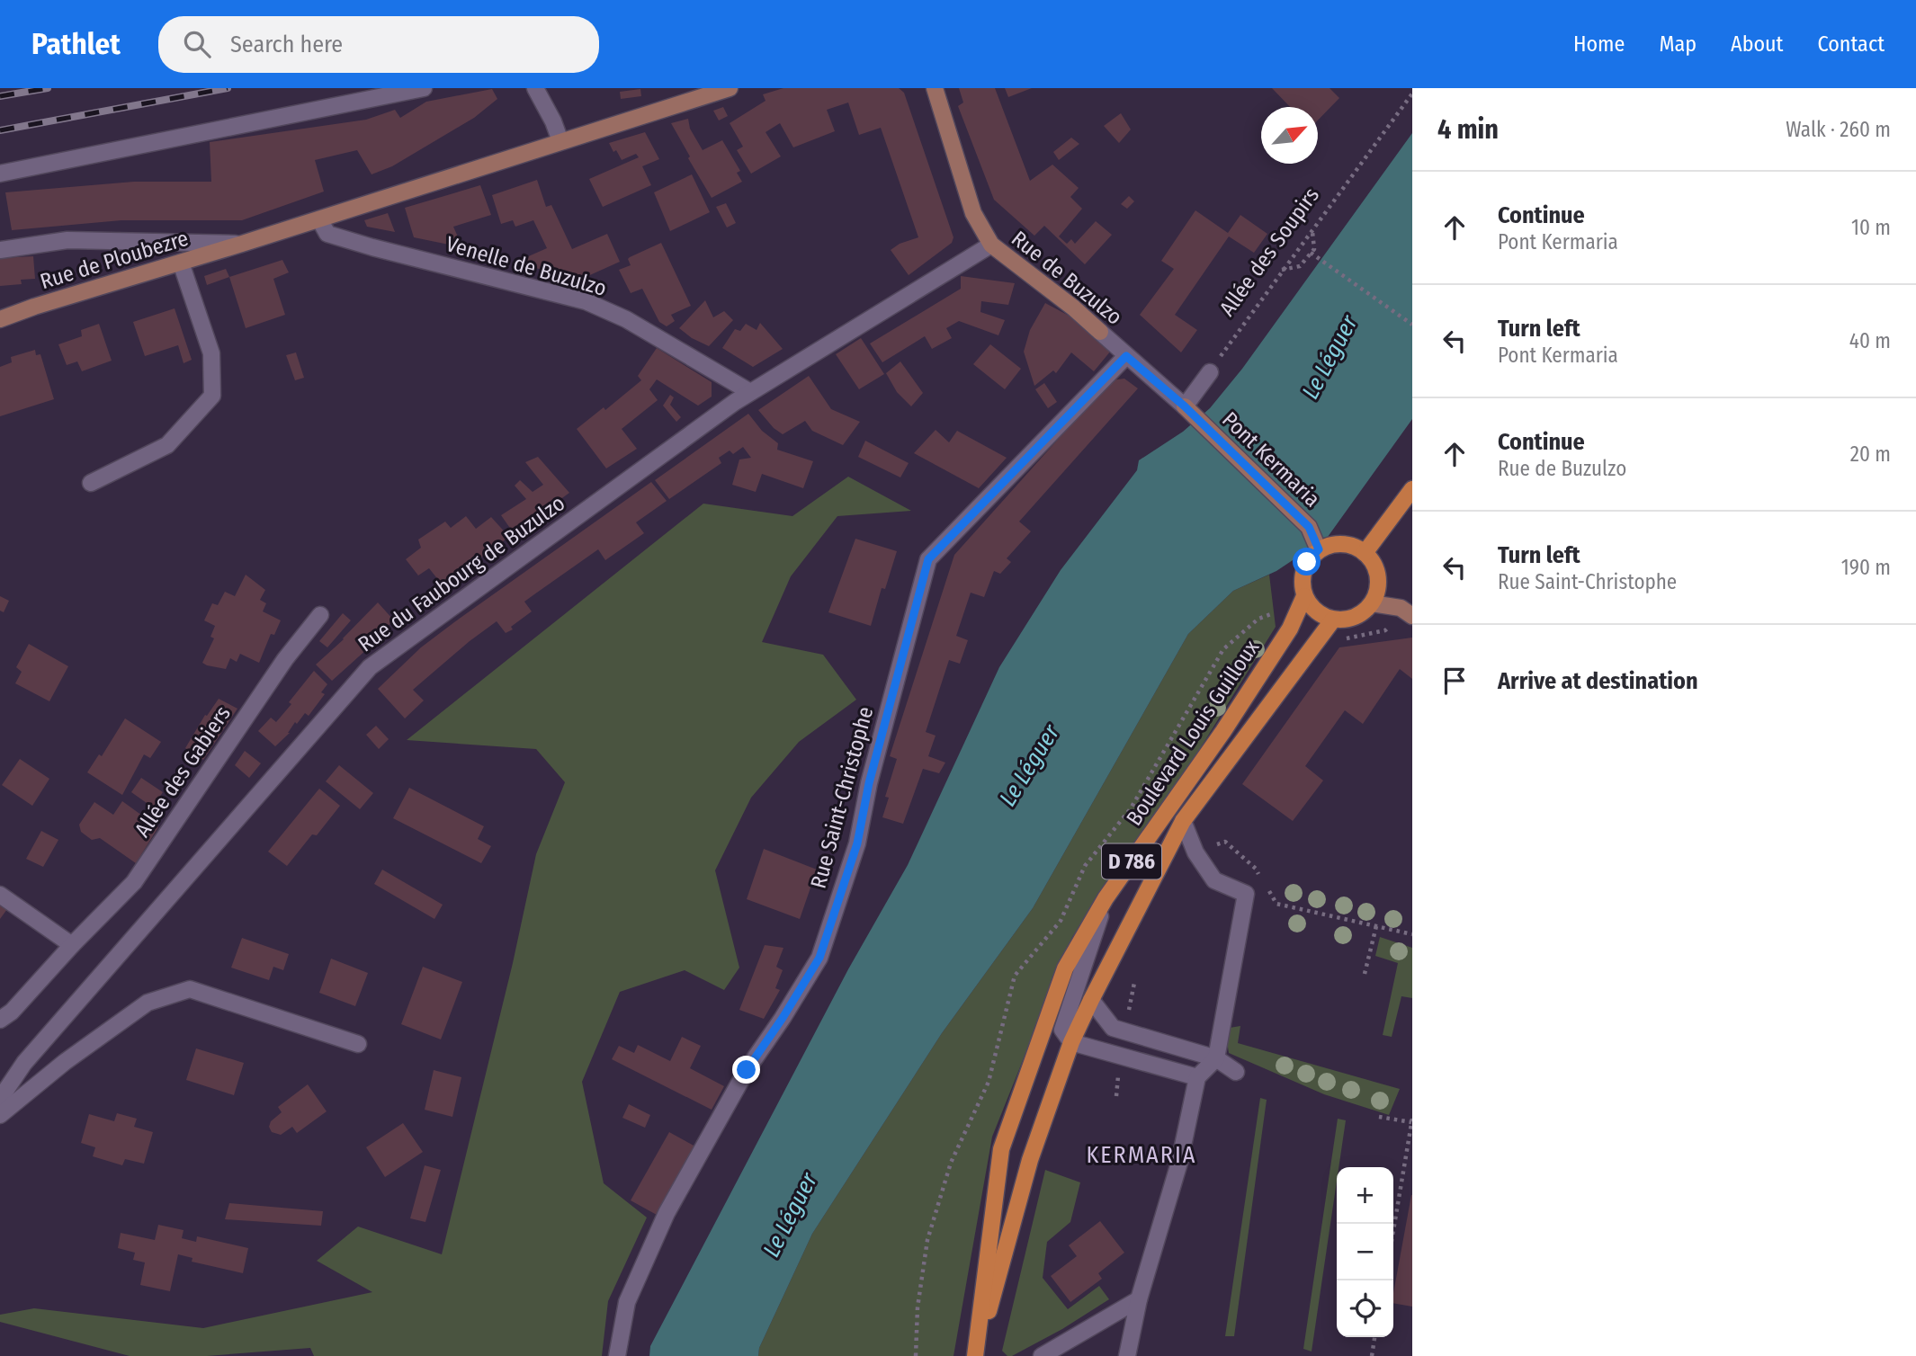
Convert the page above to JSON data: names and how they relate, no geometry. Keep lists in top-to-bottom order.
{
  "streets": {
    "main road": [
      "Rue de Ploubezre",
      "Rue de Buzulzo",
      "Pont Kermaria",
      "Boulevard Louis Guilloux",
      "D 786"
    ],
    "street": [
      "Venelle de Buzulzo",
      "Rue du Faubourg de Buzulzo",
      "Allée des Gabiers",
      "Rue Saint-Christophe"
    ],
    "path": ["Allée des Soupirs"]
  },
  "crossings": [
    ["Rue de Ploubezre", "Venelle de Buzulzo"],
    ["Venelle de Buzulzo", "Rue du Faubourg de Buzulzo"],
    ["Rue de Buzulzo", "Pont Kermaria"],
    ["Rue de Buzulzo", "Rue du Faubourg de Buzulzo"],
    ["Rue de Buzulzo", "Rue Saint-Christophe"],
    ["Pont Kermaria", "Boulevard Louis Guilloux"]
  ],
  "districts": ["KERMARIA"],
  "water": ["Le Léguer"],
  "north": "top right",
  "page": {
    "header": "Pathlet",
    "search": "Search here",
    "nav": [
      "Home",
      "Map",
      "About",
      "Contact"
    ],
    "heading": ["4 min", "Walk · 260 m"],
    "list": [
      ["Continue", "Pont Kermaria", "10 m"],
      ["Turn left", "Pont Kermaria", "40 m"],
      ["Continue", "Rue de Buzulzo", "20 m"],
      ["Turn left", "Rue Saint-Christophe", "190 m"],
      "Arrive at destination"
    ],
    "map_buttons": ["+", "−"]
  }
}
